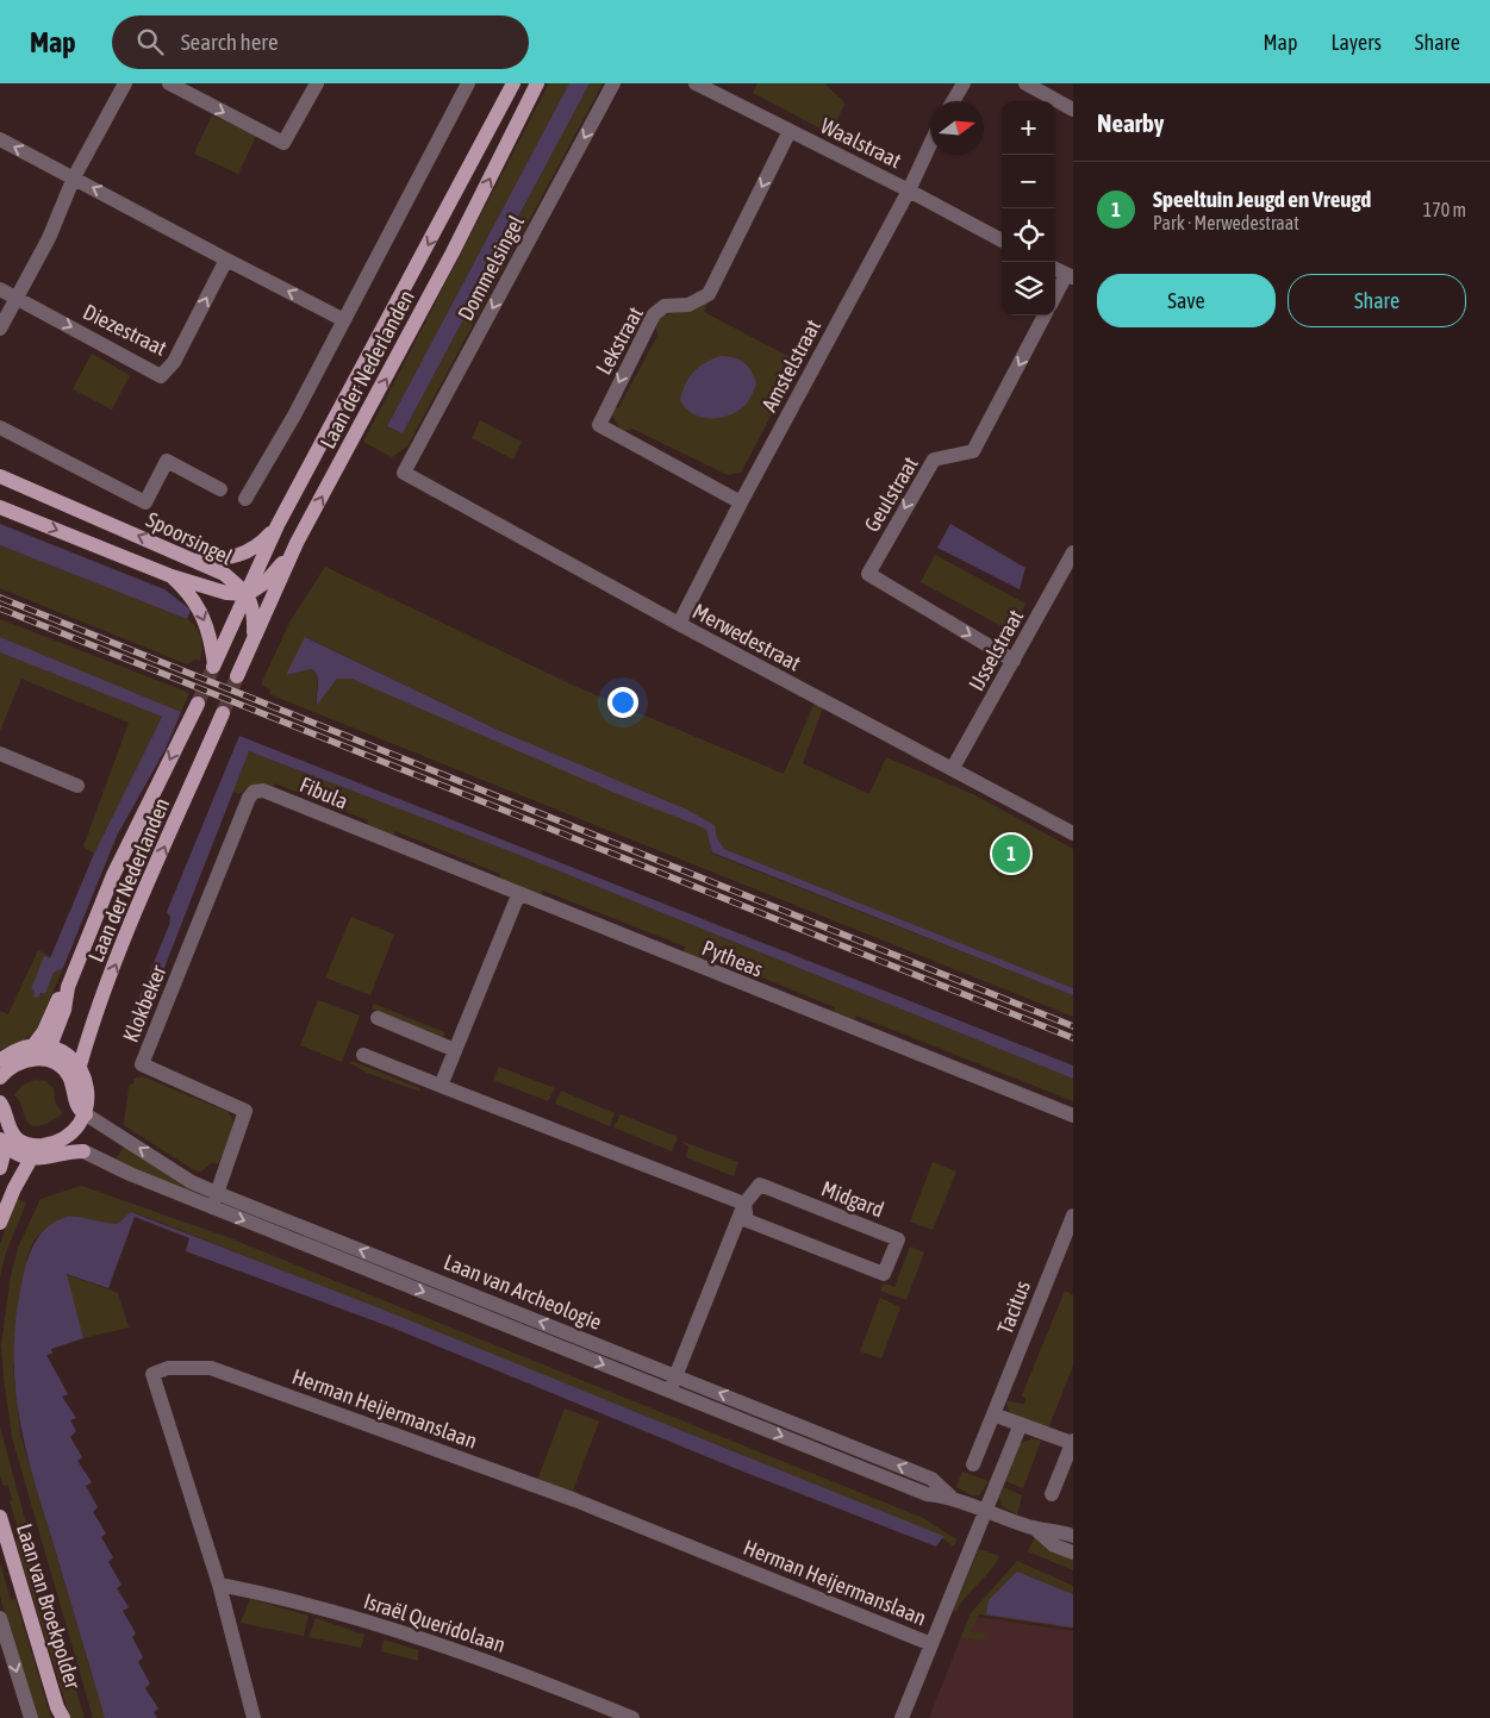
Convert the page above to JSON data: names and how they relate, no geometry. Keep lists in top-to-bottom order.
{
  "streets": {
    "main road": ["Laan der Nederlanden", "Spoorsingel", "Laan van Broekpolder"],
    "street": [
      "Waalstraat",
      "Dommelsingel",
      "Diezestraat",
      "Lekstraat",
      "Amstelstraat",
      "Geulstraat",
      "Merwedestraat",
      "IJsselstraat",
      "Fibula",
      "Pytheas",
      "Klokbeker",
      "Midgard",
      "Laan van Archeologie",
      "Tacitus",
      "Herman Heijermanslaan",
      "Israël Queridolaan"
    ]
  },
  "crossings": [
    ["Waalstraat", "Lekstraat"],
    ["Waalstraat", "Amstelstraat"],
    ["Dommelsingel", "Merwedestraat"],
    ["Lekstraat", "Amstelstraat"],
    ["Amstelstraat", "Merwedestraat"],
    ["Laan der Nederlanden", "Spoorsingel"],
    ["Geulstraat", "IJsselstraat"],
    ["Merwedestraat", "IJsselstraat"],
    ["Fibula", "Pytheas"],
    ["Fibula", "Klokbeker"],
    ["Klokbeker", "Laan van Archeologie"],
    ["Herman Heijermanslaan", "Israël Queridolaan"]
  ],
  "one_way": ["Dommelsingel"],
  "north": "right",
  "page": {
    "header": "Map",
    "search": "Search here",
    "nav": ["Map", "Layers", "Share"],
    "heading": "Nearby",
    "map_buttons": ["+", "−"],
    "list": [
      {
        "mark": "1",
        "name": "Speeltuin Jeugd en Vreugd",
        "note": "Park · Merwedestraat",
        "value": "170 m"
      }
    ],
    "buttons": ["Save", "Share"],
    "pins": "1"
  }
}
